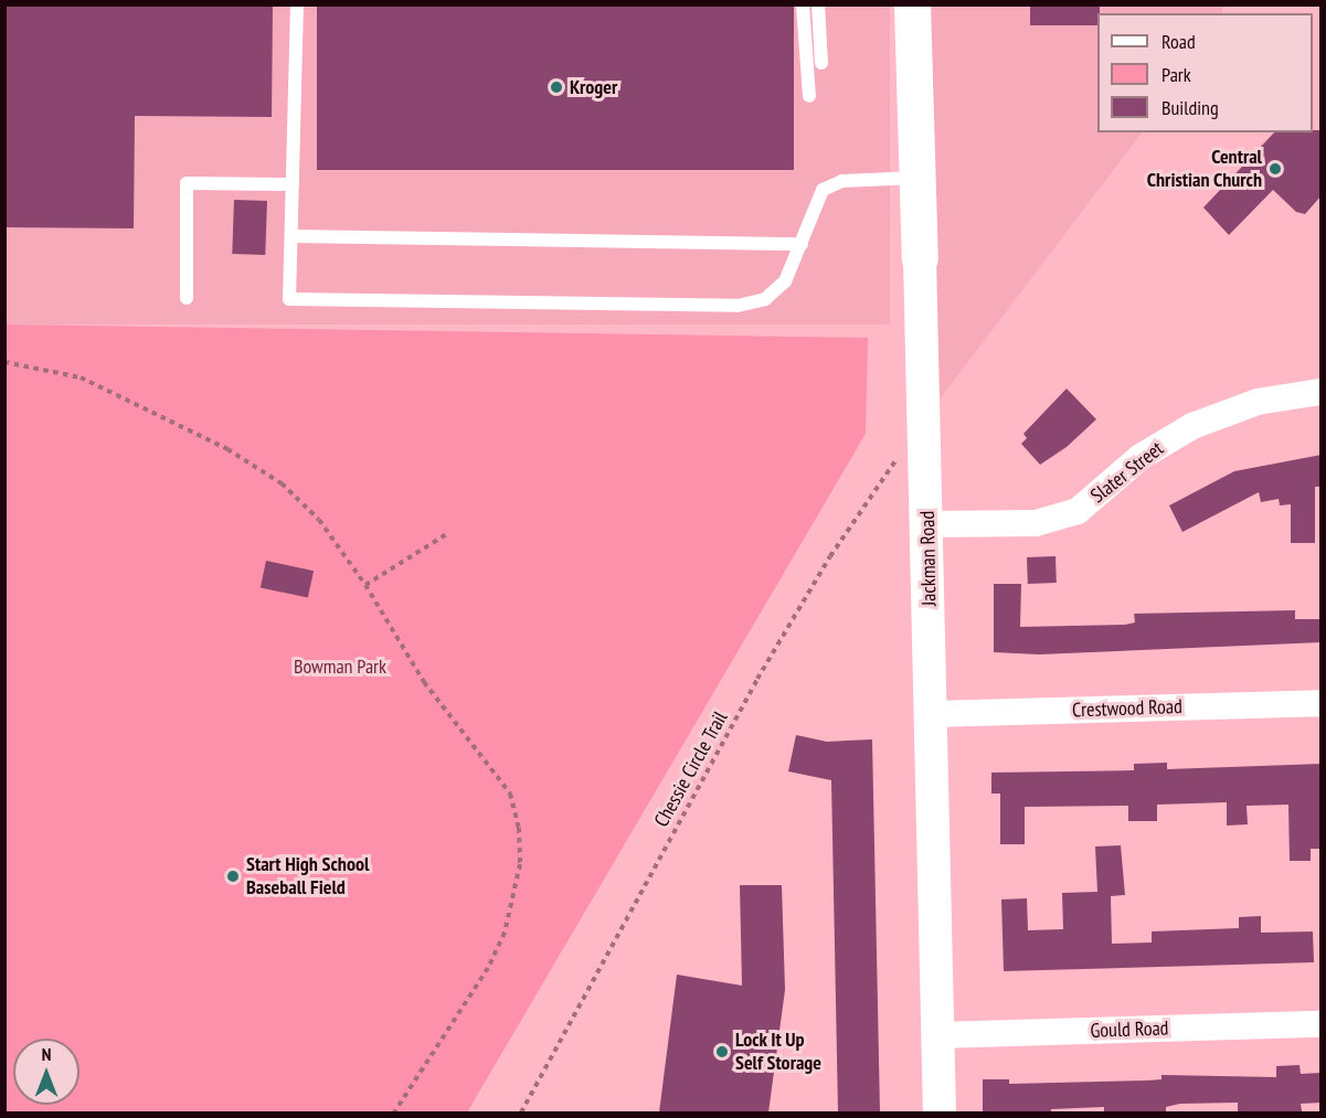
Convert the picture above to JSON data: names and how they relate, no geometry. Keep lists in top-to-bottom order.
{
  "streets": {
    "main road": ["Jackman Road"],
    "street": ["Slater Street", "Crestwood Road", "Gould Road"],
    "path": ["Chessie Circle Trail"]
  },
  "crossings": [
    ["Slater Street", "Jackman Road"],
    ["Jackman Road", "Crestwood Road"],
    ["Jackman Road", "Gould Road"]
  ],
  "parks": ["Bowman Park"],
  "places": [
    "Kroger",
    "Central Christian Church",
    "Start High School Baseball Field",
    "Lock It Up Self Storage"
  ],
  "legend": ["Road", "Park", "Building"],
  "north": "top"
}
